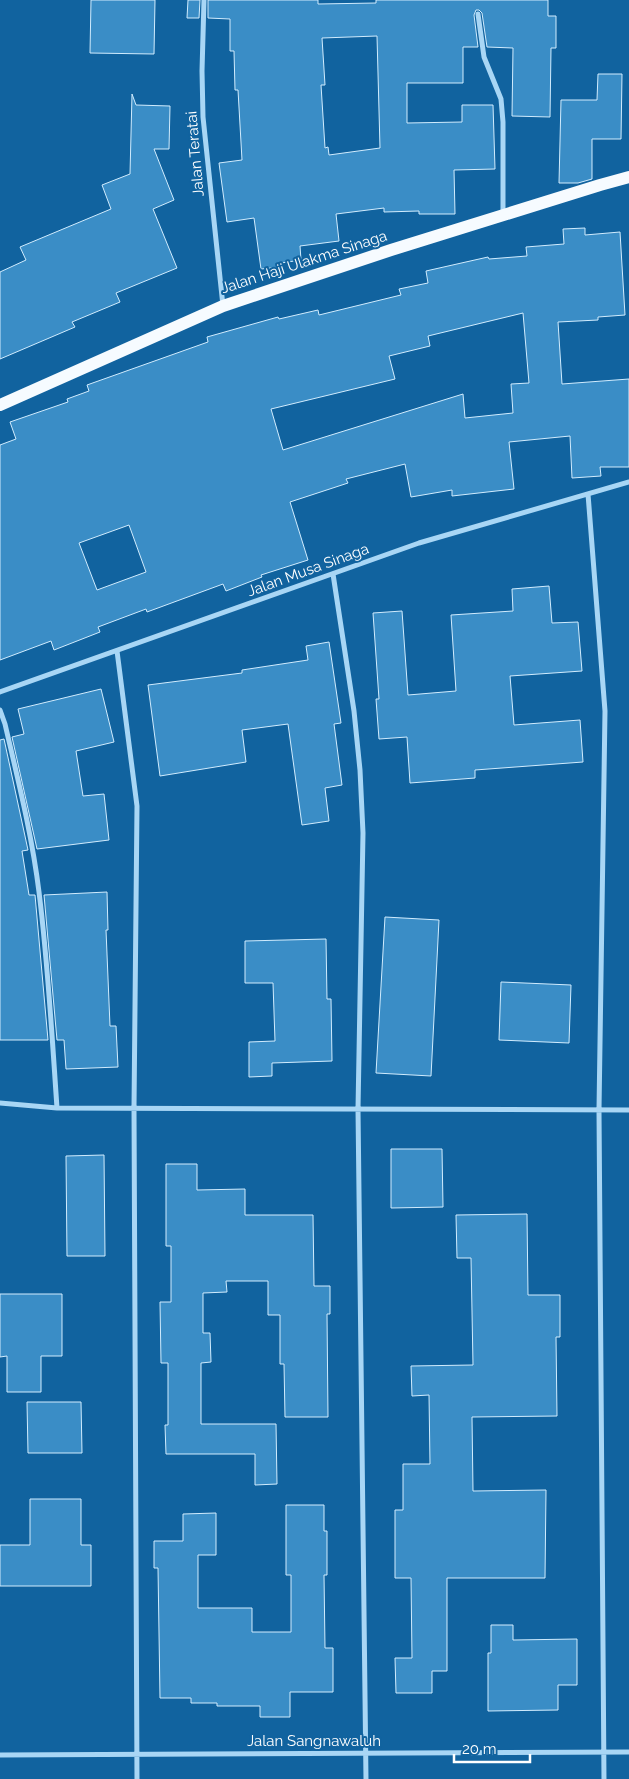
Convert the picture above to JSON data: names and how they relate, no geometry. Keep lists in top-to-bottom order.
{
  "streets": {
    "main road": ["Jalan Haji Ulakma Sinaga"],
    "street": ["Jalan Teratai", "Jalan Musa Sinaga", "Jalan Sangnawaluh"]
  },
  "crossings": [
    ["Jalan Teratai", "Jalan Haji Ulakma Sinaga"]
  ],
  "scale_bar": "20 m"
}
